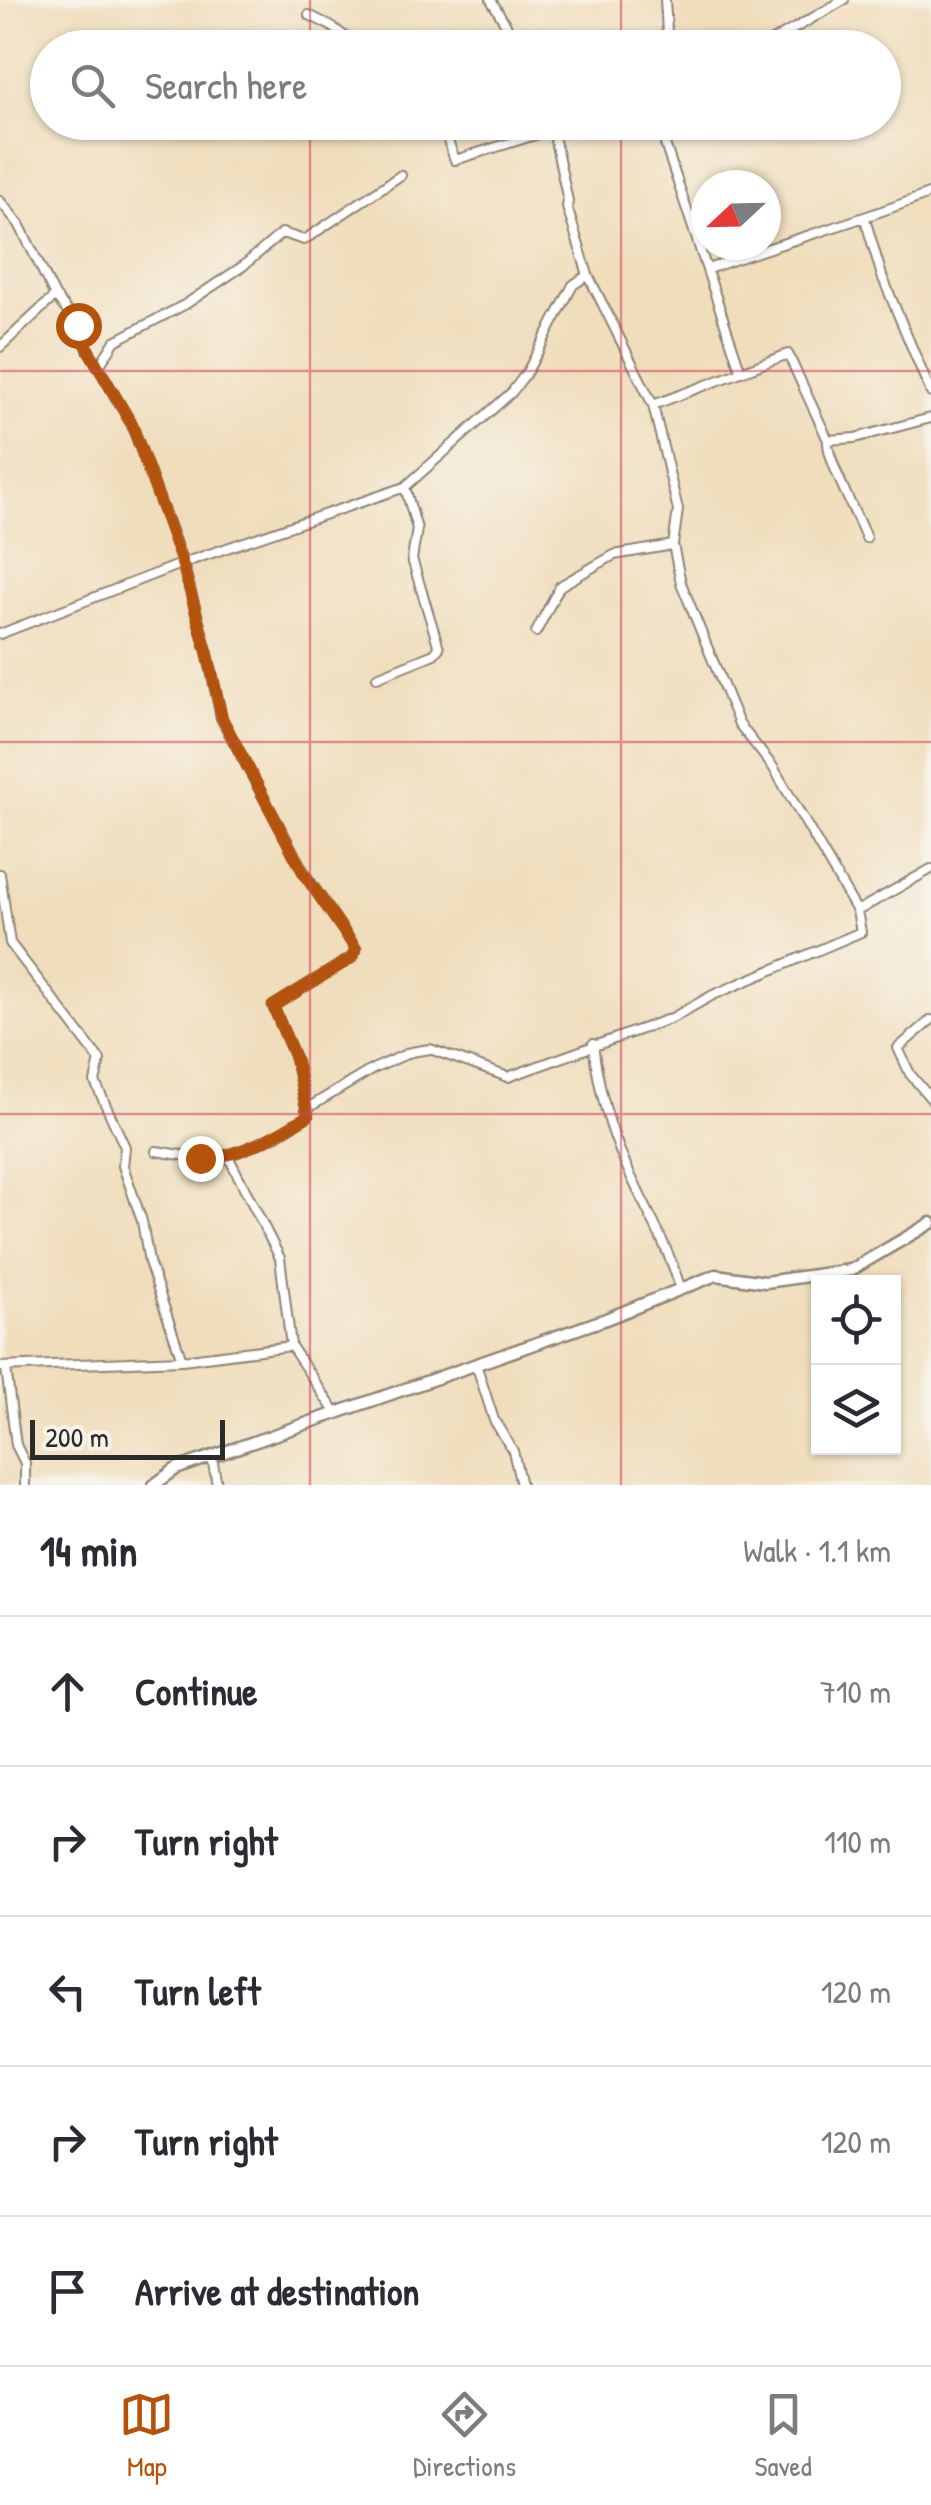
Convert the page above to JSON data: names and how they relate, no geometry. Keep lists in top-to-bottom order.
{
  "scale_bar": "200 m",
  "north": "left",
  "page": {
    "search": "Search here",
    "scale": "200 m",
    "heading": ["14 min", "Walk · 1.1 km"],
    "list": [
      ["Continue", "710 m"],
      ["Turn right", "110 m"],
      ["Turn left", "120 m"],
      ["Turn right", "120 m"],
      "Arrive at destination"
    ],
    "nav": ["Map", "Directions", "Saved"]
  }
}
